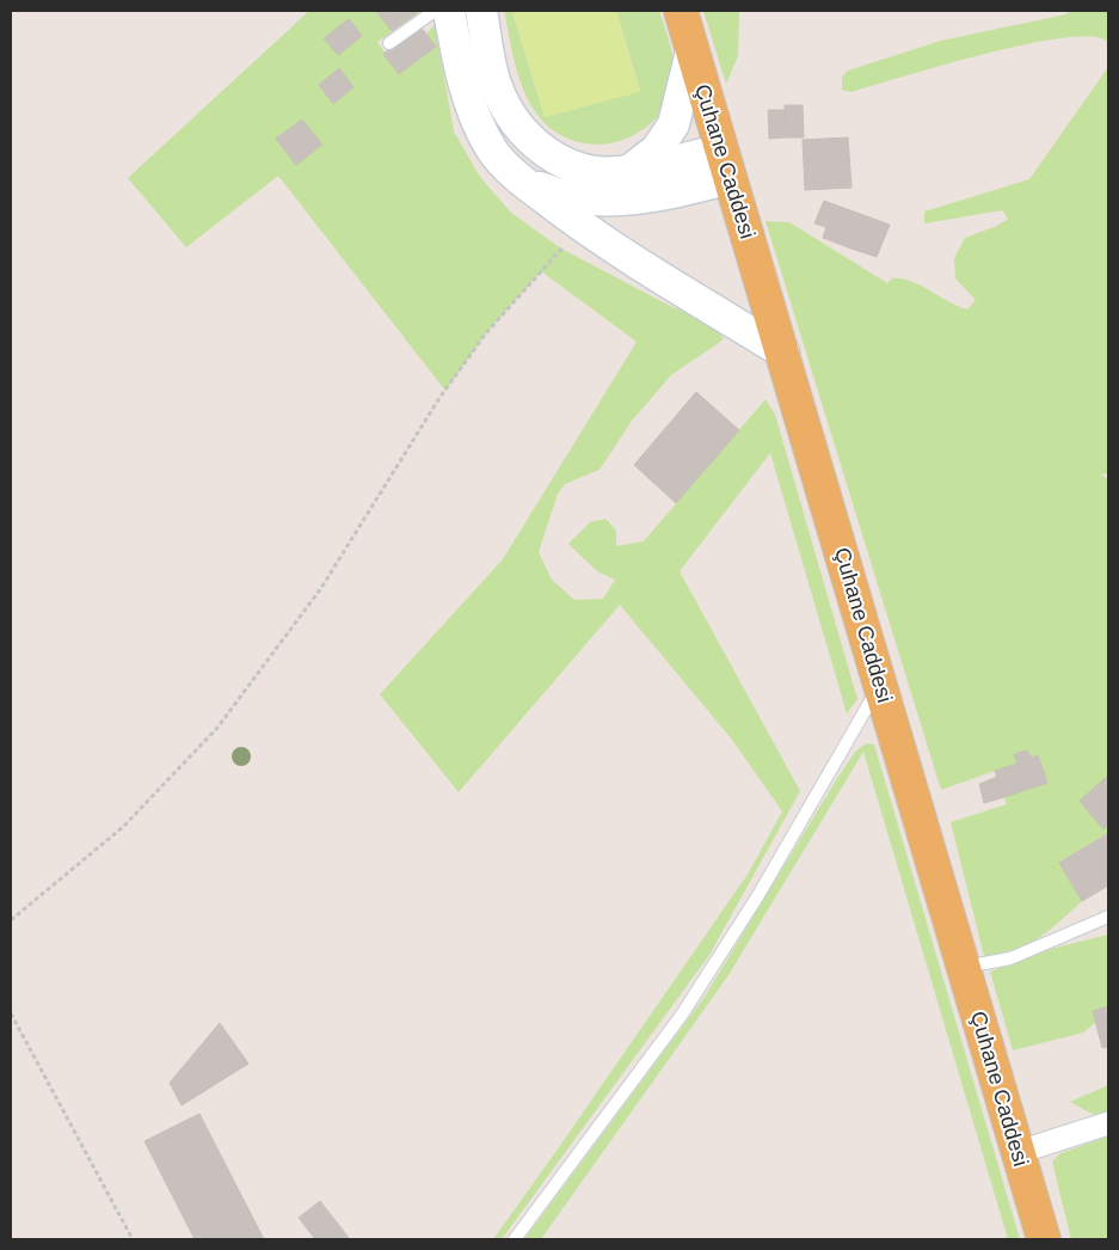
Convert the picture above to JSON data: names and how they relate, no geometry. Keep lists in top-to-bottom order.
{
  "streets": {
    "main road": ["Çuhane Caddesi"]
  }
}
